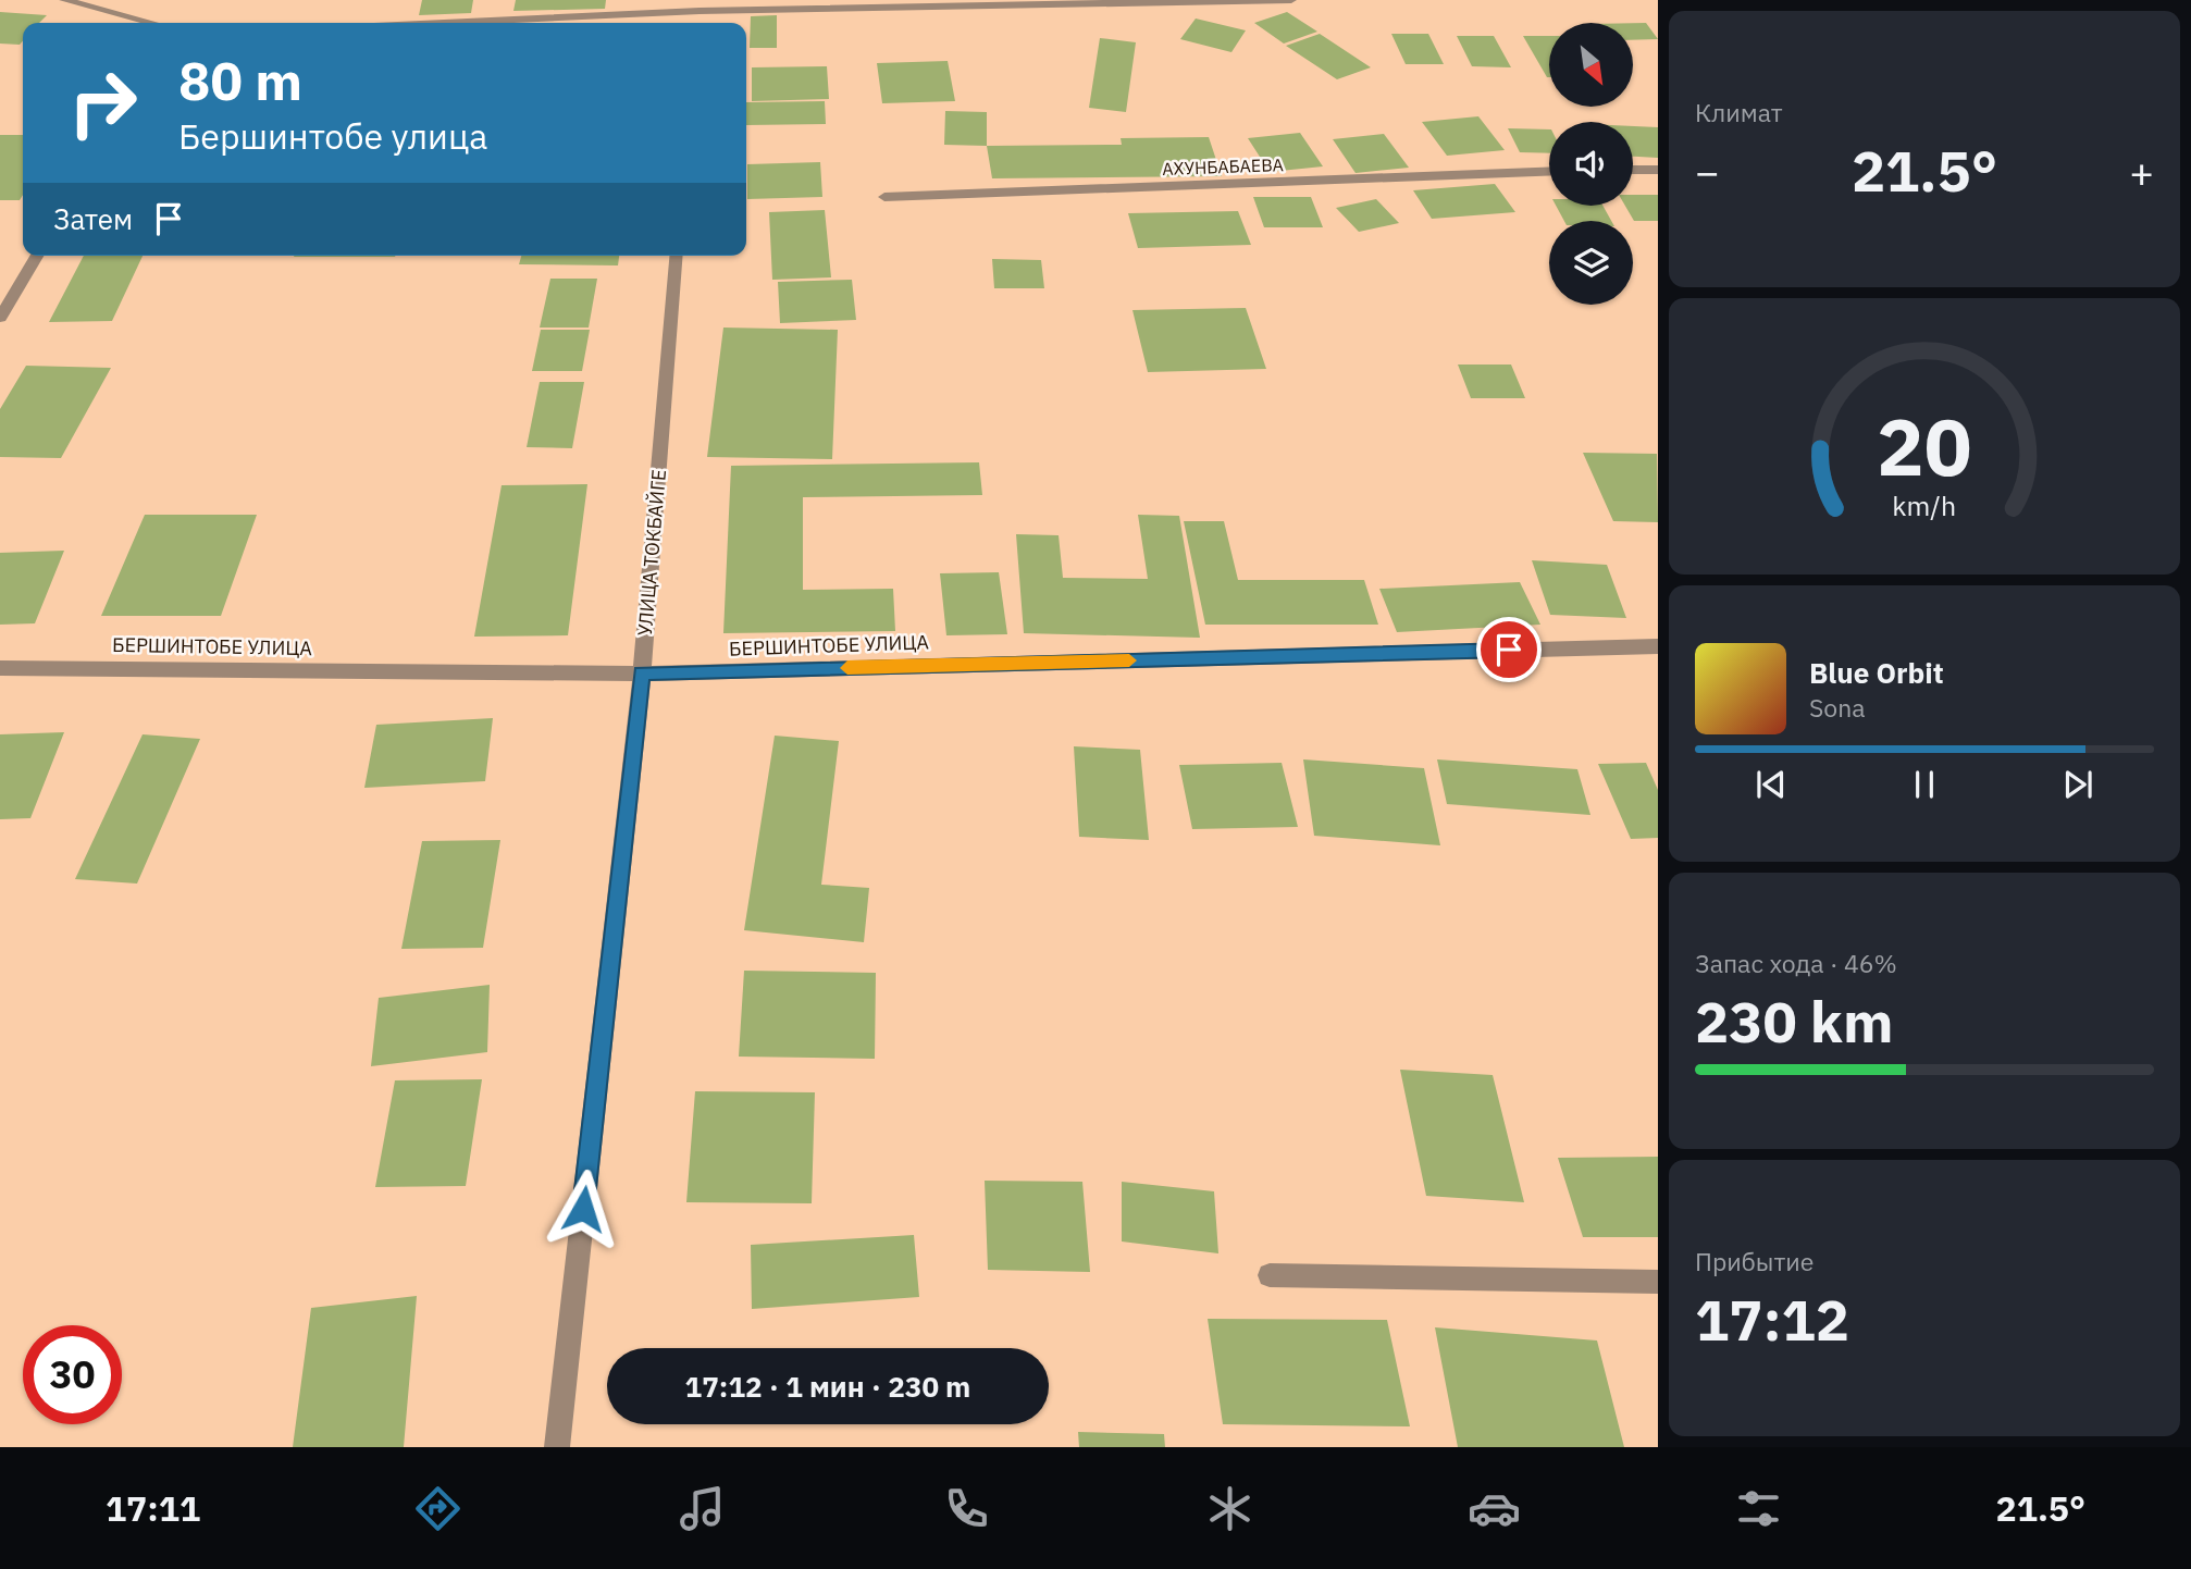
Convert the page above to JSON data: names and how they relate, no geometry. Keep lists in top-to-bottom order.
{
  "streets": {
    "street": ["АХУНБАБАЕВА", "УЛИЦА ТОКБАЙГЕ", "БЕРШИНТОБЕ УЛИЦА"]
  },
  "crossings": [
    ["УЛИЦА ТОКБАЙГЕ", "БЕРШИНТОБЕ УЛИЦА"]
  ],
  "north": "bottom right",
  "page": {
    "tile": [
      "Климат",
      ["Запас хода · 46%", "230 km"],
      ["Прибытие", "17:12"]
    ],
    "turn": ["80 m", "Бершинтобе улица"],
    "heat": ["−", "21.5°", "+"],
    "then": "Затем",
    "song": ["Blue Orbit", "Sona"],
    "limit": "30",
    "trip": "17:12 · 1 мин · 230 m",
    "tabs": ["17:11", "21.5°"],
    "gauge": ["20", "km/h"]
  }
}
